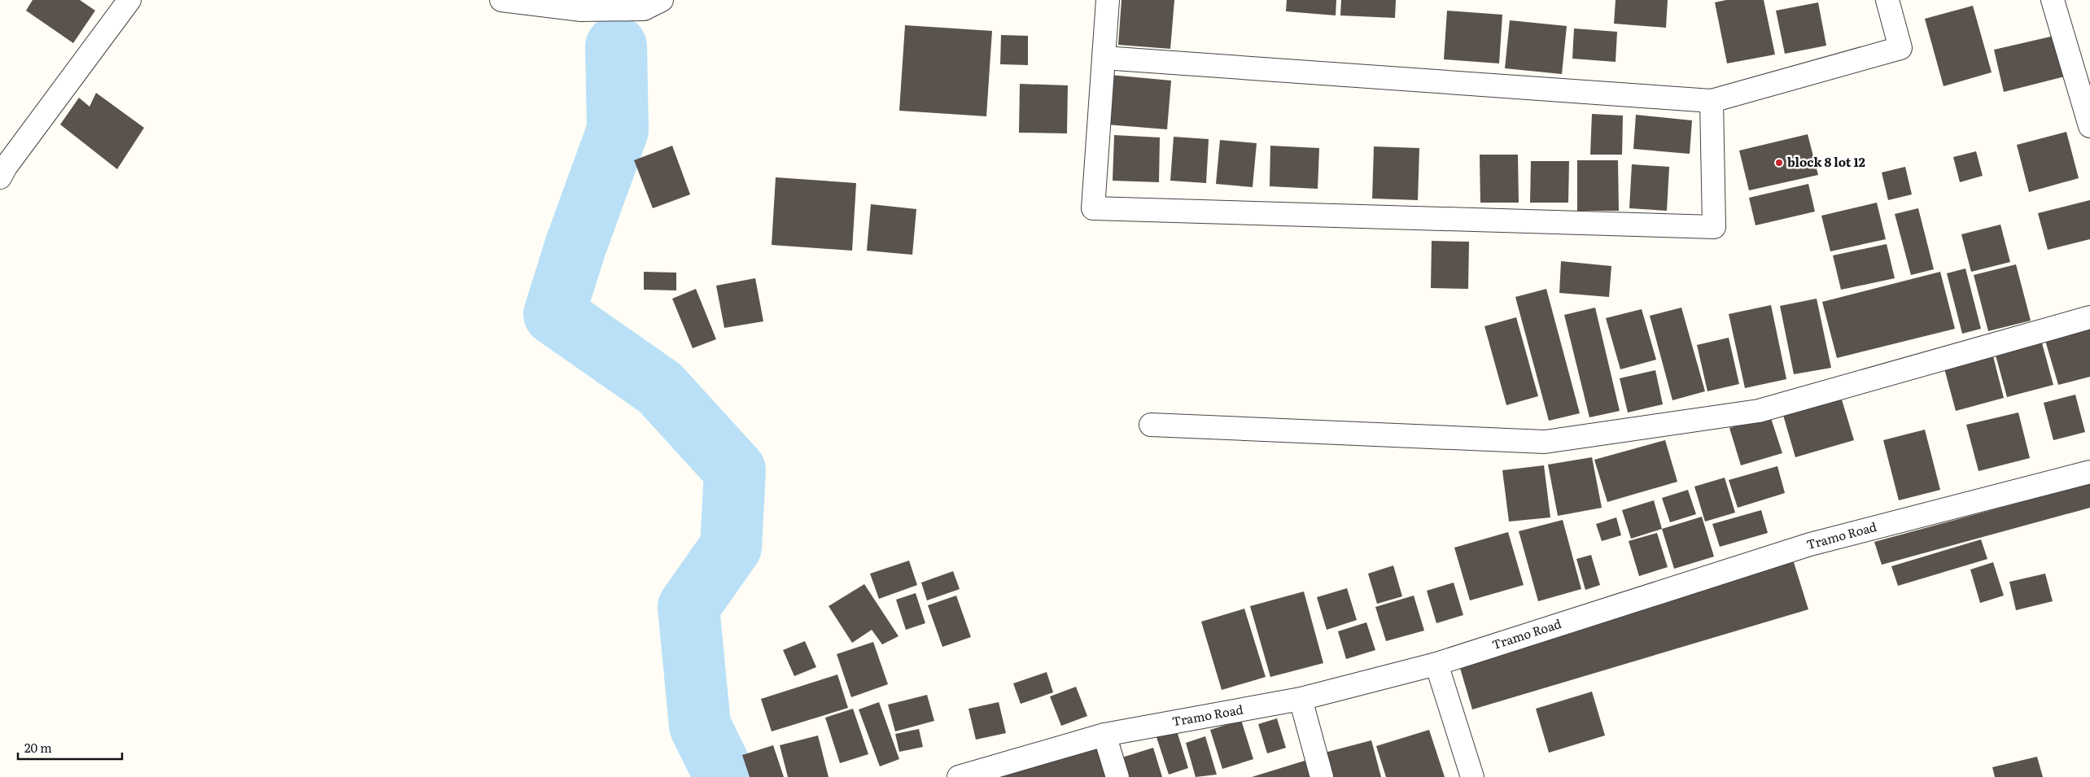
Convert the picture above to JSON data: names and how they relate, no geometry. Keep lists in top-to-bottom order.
{
  "streets": {
    "street": ["Tramo Road"]
  },
  "places": ["block 8 lot 12"],
  "scale_bar": "20 m"
}
